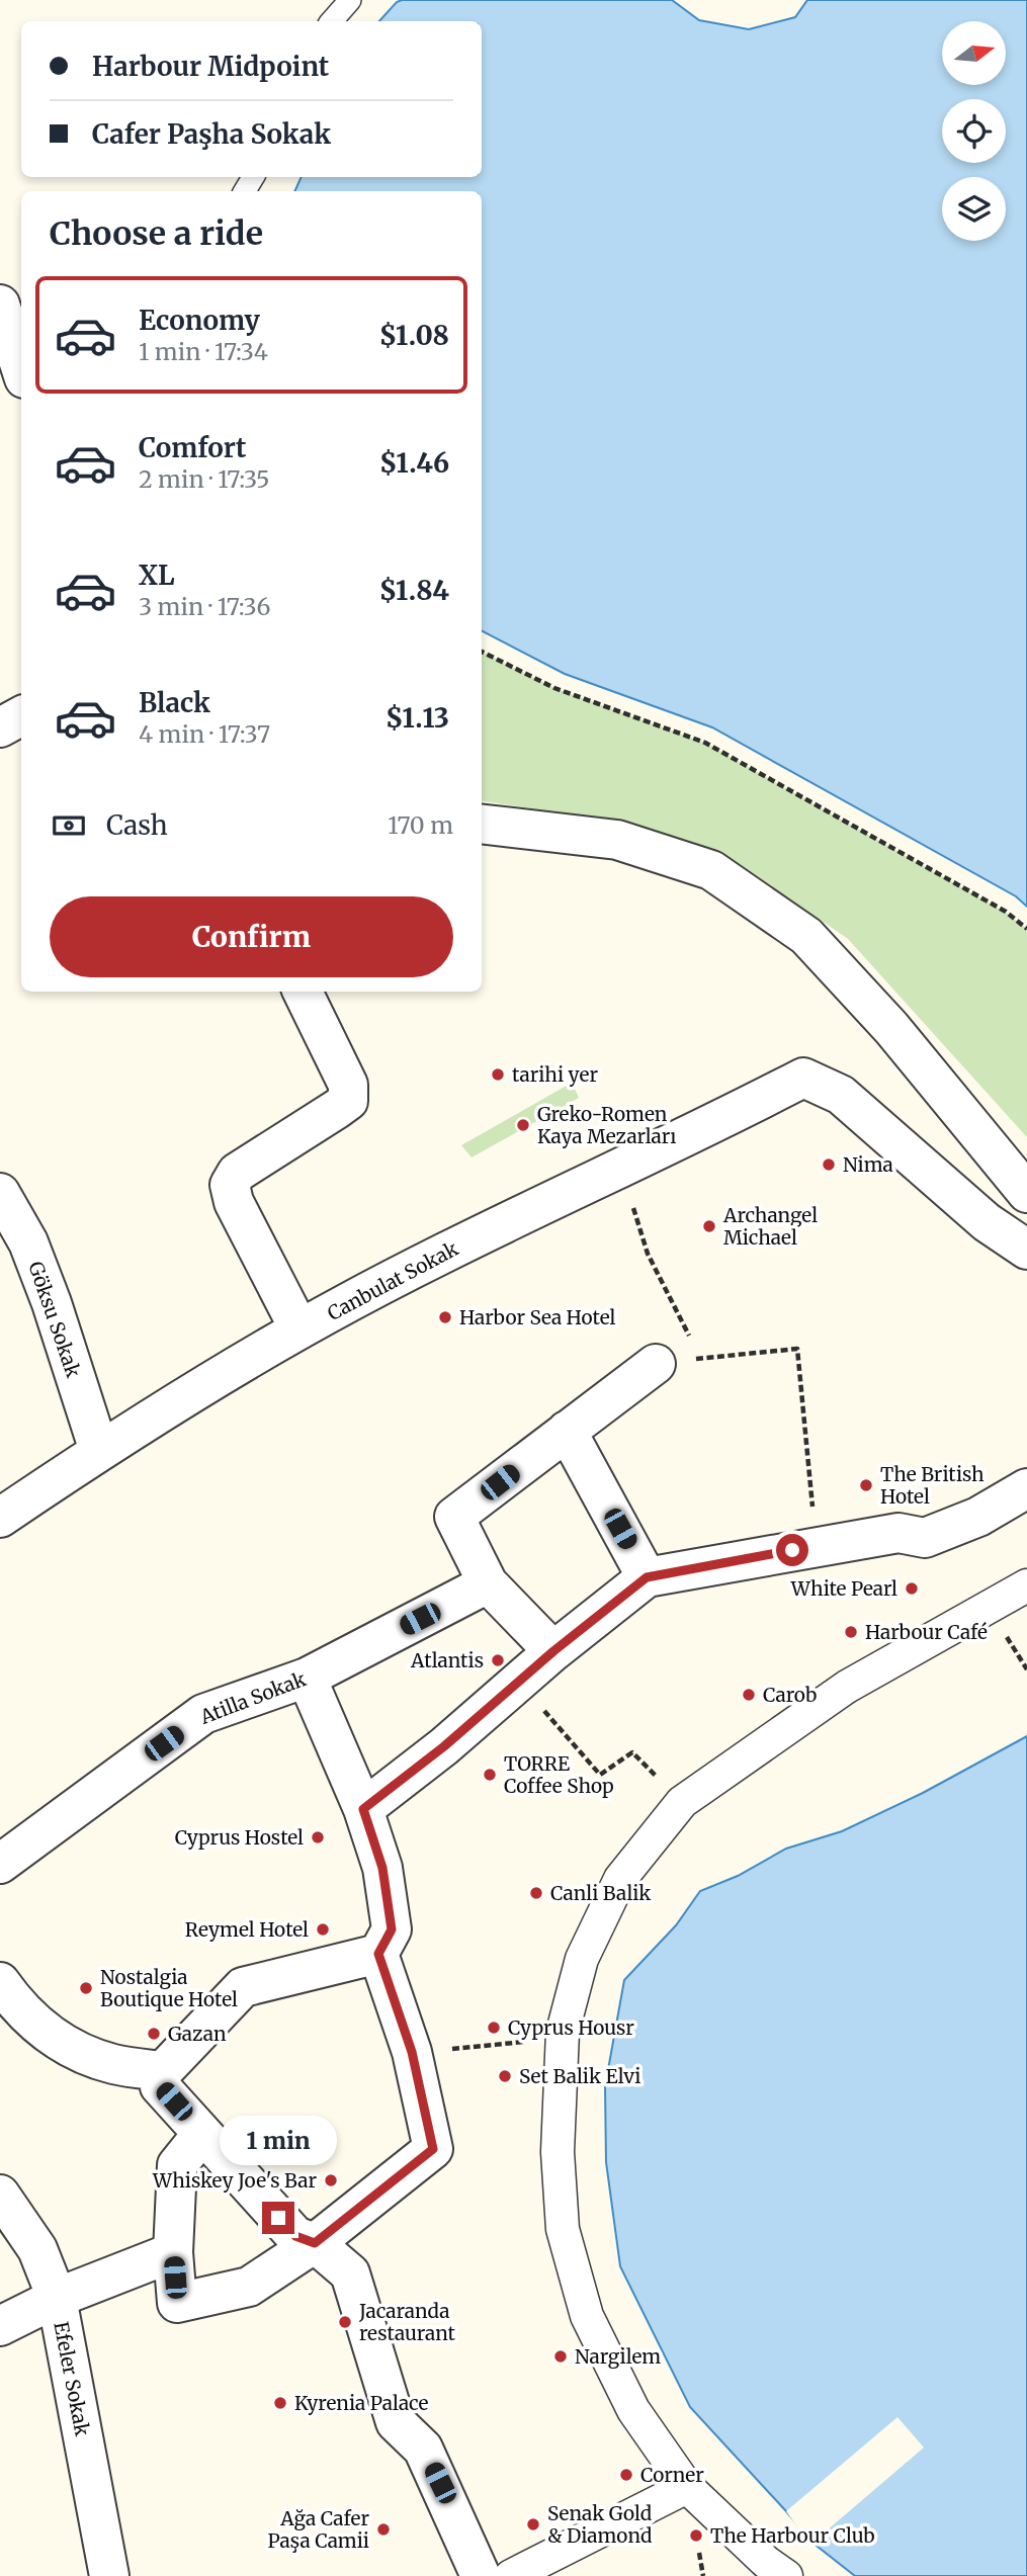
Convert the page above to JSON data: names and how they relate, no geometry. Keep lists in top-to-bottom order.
{
  "streets": {
    "street": [
      "Canbulat Sokak",
      "Göksu Sokak",
      "Atilla Sokak",
      "Efeler Sokak"
    ]
  },
  "crossings": [
    ["Canbulat Sokak", "Göksu Sokak"]
  ],
  "places": [
    "tarihi yer",
    "Greko-Romen Kaya Mezarları",
    "Nima",
    "Archangel Michael",
    "Harbor Sea Hotel",
    "The British Hotel",
    "White Pearl",
    "Harbour Café",
    "Atlantis",
    "Carob",
    "TORRE Coffee Shop",
    "Cyprus Hostel",
    "Canli Balik",
    "Reymel Hotel",
    "Nostalgia Boutique Hotel",
    "Cyprus Housr",
    "Gazan",
    "Set Balik Elvi",
    "Whiskey Joe's Bar",
    "Jacaranda restaurant",
    "Nargilem",
    "Kyrenia Palace",
    "Corner",
    "Senak Gold & Diamond",
    "Ağa Cafer Paşa Camii",
    "The Harbour Club"
  ],
  "north": "right",
  "page": {
    "banner": ["Harbour Midpoint", "Cafer Paşha Sokak"],
    "heading": "Choose a ride",
    "list": [
      {
        "name": "Economy",
        "note": "1 min · 17:34",
        "value": "$1.08"
      },
      {
        "name": "Comfort",
        "note": "2 min · 17:35",
        "value": "$1.46"
      },
      {
        "name": "XL",
        "note": "3 min · 17:36",
        "value": "$1.84"
      },
      {
        "name": "Black",
        "note": "4 min · 17:37",
        "value": "$1.13"
      }
    ],
    "pay": ["Cash", "170 m"],
    "buttons": "Confirm",
    "bubble": "1 min"
  }
}
